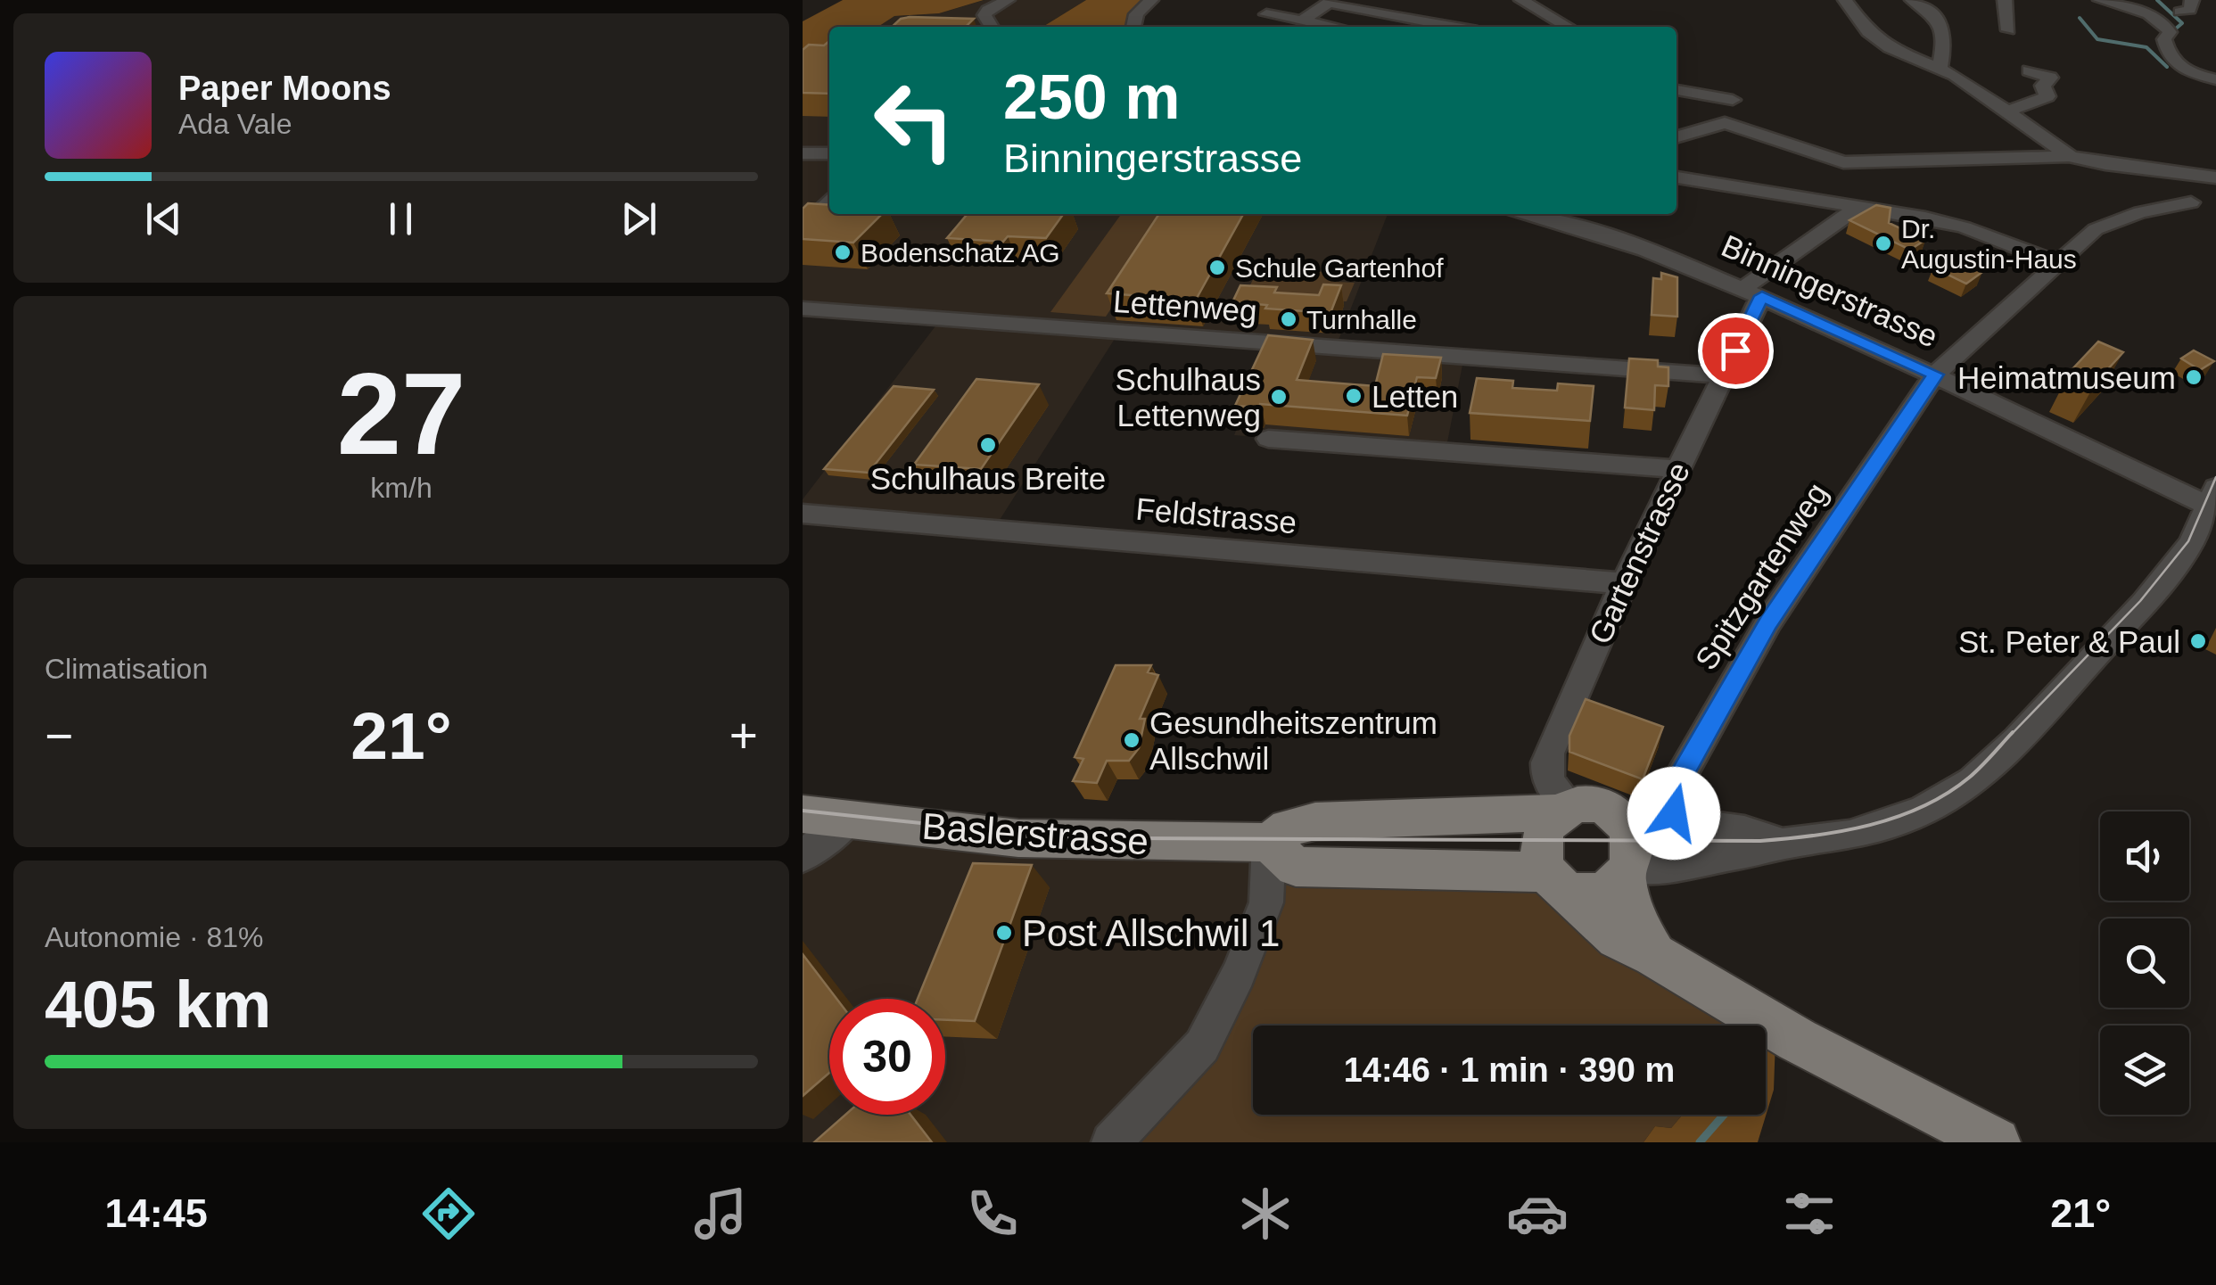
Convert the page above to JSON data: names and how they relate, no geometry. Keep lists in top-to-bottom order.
{
  "streets": {
    "main road": ["Baslerstrasse"],
    "street": [
      "Binningerstrasse",
      "Lettenweg",
      "Feldstrasse",
      "Gartenstrasse",
      "Spitzgartenweg"
    ]
  },
  "crossings": [
    ["Binningerstrasse", "Gartenstrasse"],
    ["Binningerstrasse", "Spitzgartenweg"],
    ["Lettenweg", "Gartenstrasse"],
    ["Feldstrasse", "Gartenstrasse"],
    ["Gartenstrasse", "Baslerstrasse"]
  ],
  "places": [
    "Dr. Augustin-Haus",
    "Bodenschatz AG",
    "Schule Gartenhof",
    "Turnhalle",
    "Heimatmuseum",
    "Letten",
    "Schulhaus Lettenweg",
    "Schulhaus Breite",
    "St. Peter & Paul",
    "Gesundheitszentrum Allschwil",
    "Post Allschwil 1"
  ],
  "page": {
    "turn": ["250 m", "Binningerstrasse"],
    "song": ["Paper Moons", "Ada Vale"],
    "tile": [
      ["27", "km/h"],
      "Climatisation",
      ["Autonomie · 81%", "405 km"]
    ],
    "heat": ["−", "21°", "+"],
    "limit": "30",
    "trip": "14:46 · 1 min · 390 m",
    "tabs": ["14:45", "21°"]
  }
}
